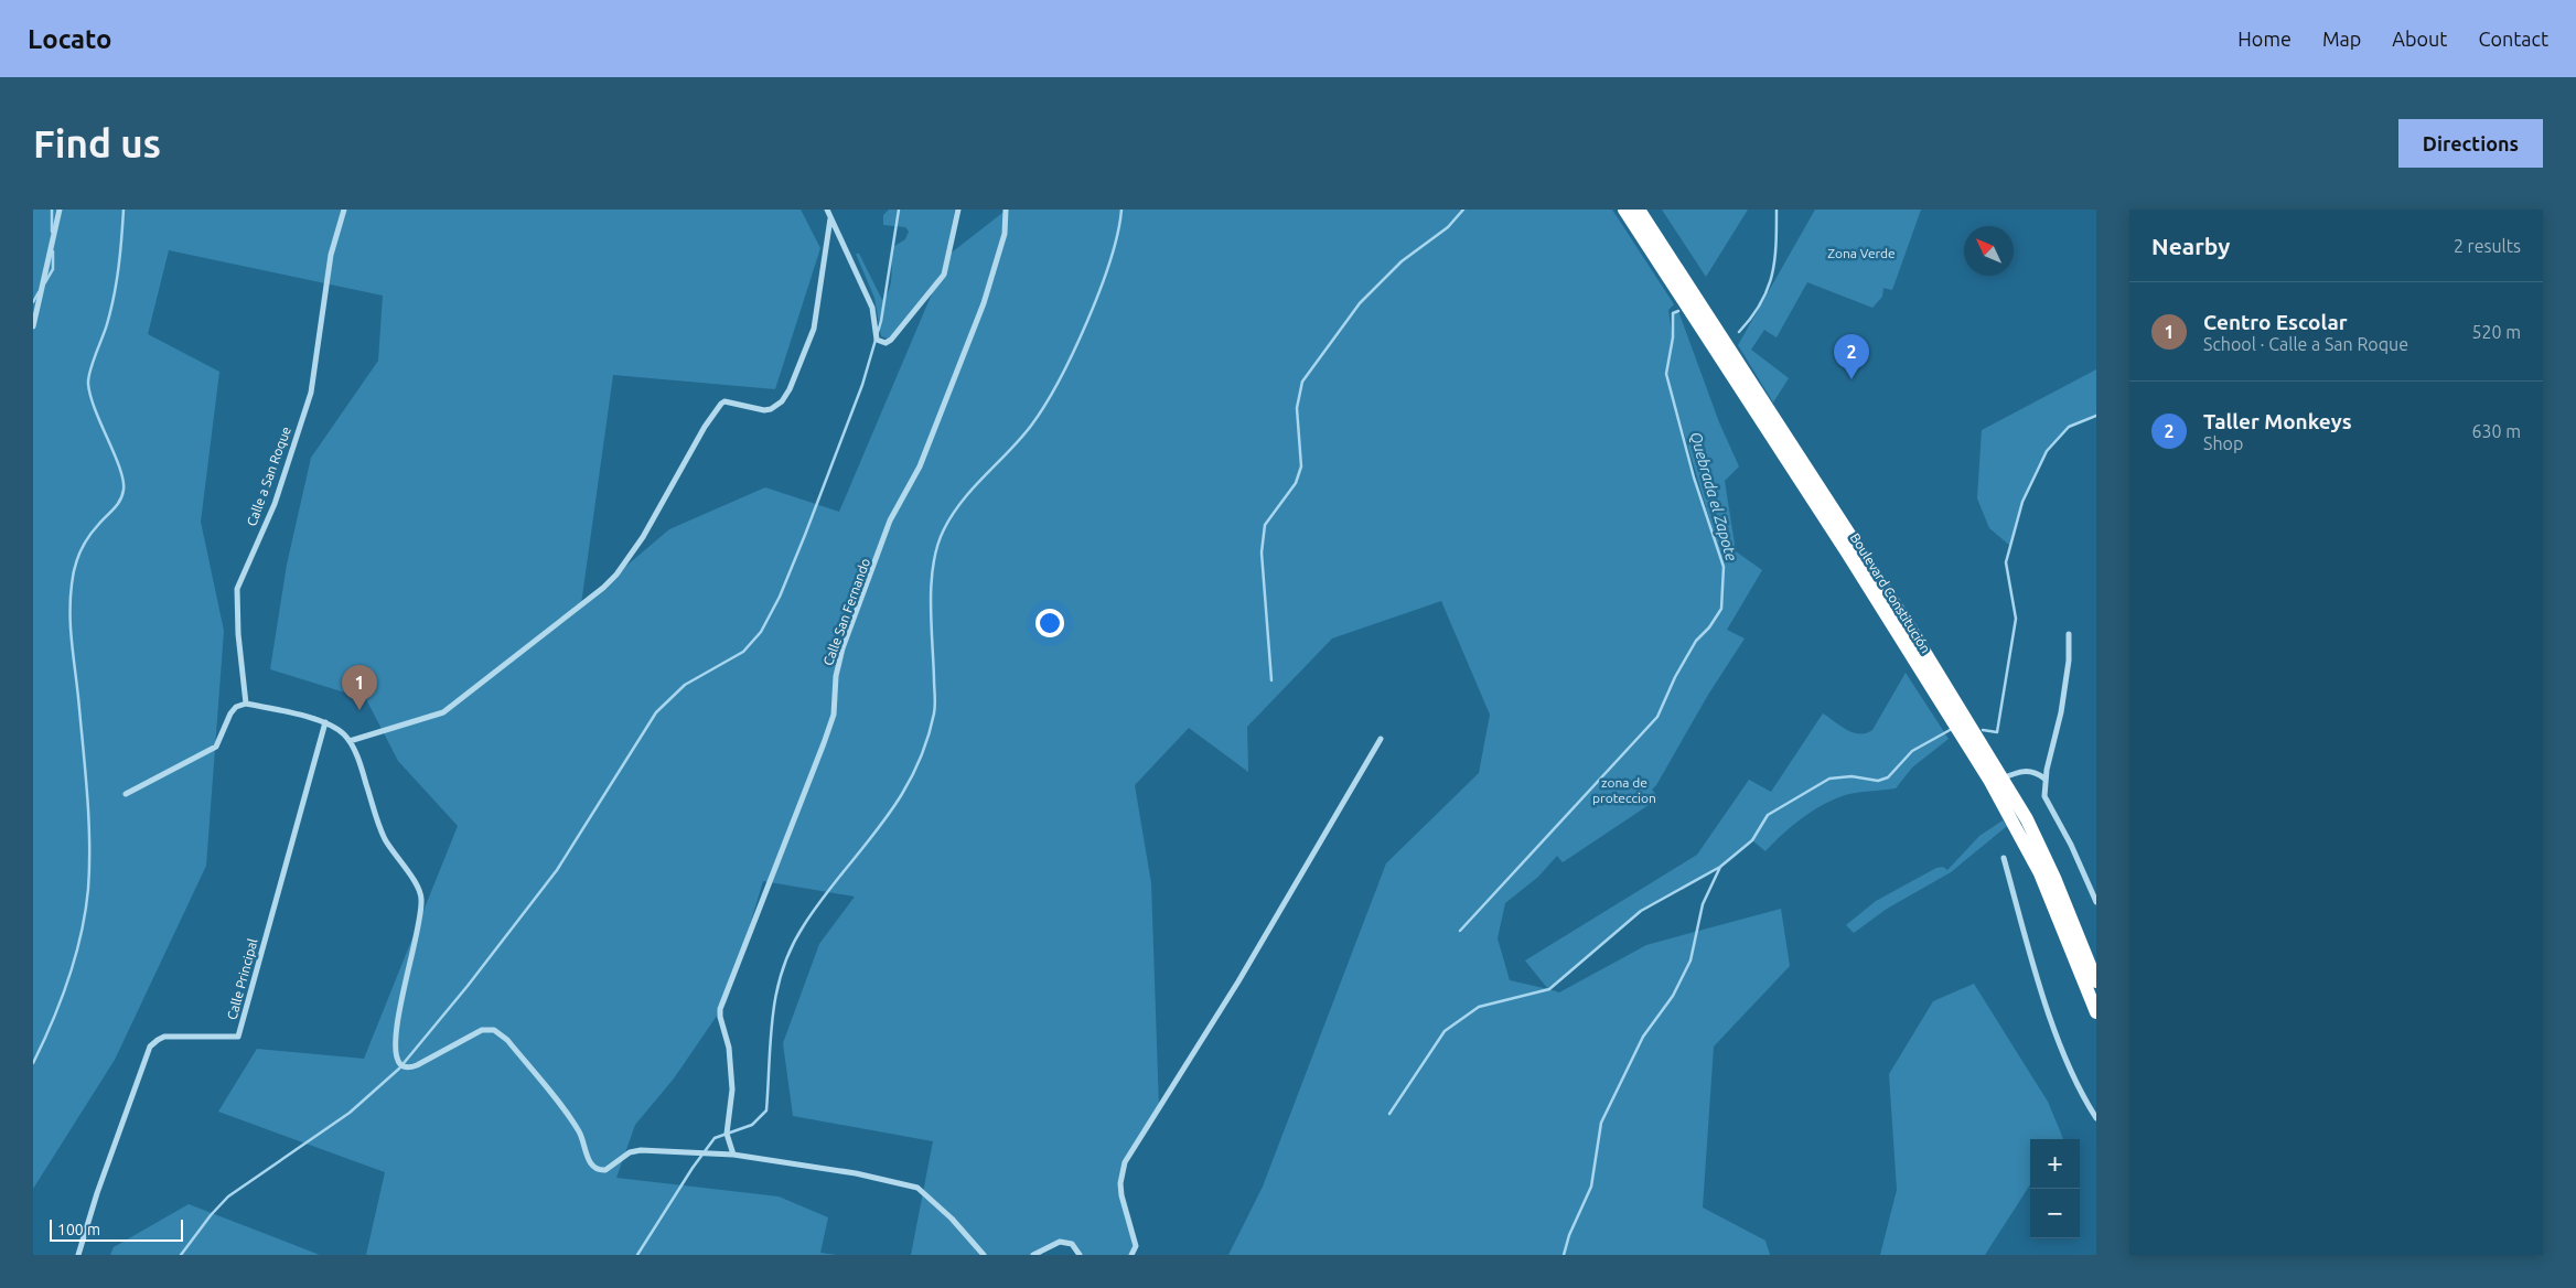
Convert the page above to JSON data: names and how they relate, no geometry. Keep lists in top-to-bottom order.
{
  "streets": {
    "highway": ["Boulevard Constitución"],
    "street": ["Calle a San Roque", "Calle San Fernando", "Calle Principal"]
  },
  "water": ["Quebrada el Zapote"],
  "parks": ["Zona Verde", "zona de proteccion"],
  "scale_bar": "100 m",
  "north": "top left",
  "page": {
    "header": "Locato",
    "nav": [
      "Home",
      "Map",
      "About",
      "Contact"
    ],
    "buttons": "Directions",
    "title": "Find us",
    "heading": ["Nearby", "2 results"],
    "list": [
      {
        "mark": "1",
        "name": "Centro Escolar",
        "note": "School · Calle a San Roque",
        "value": "520 m"
      },
      {
        "mark": "2",
        "name": "Taller Monkeys",
        "note": "Shop",
        "value": "630 m"
      }
    ],
    "pins": ["2", "1"],
    "map_buttons": ["+", "−"],
    "scale": "100 m"
  }
}
